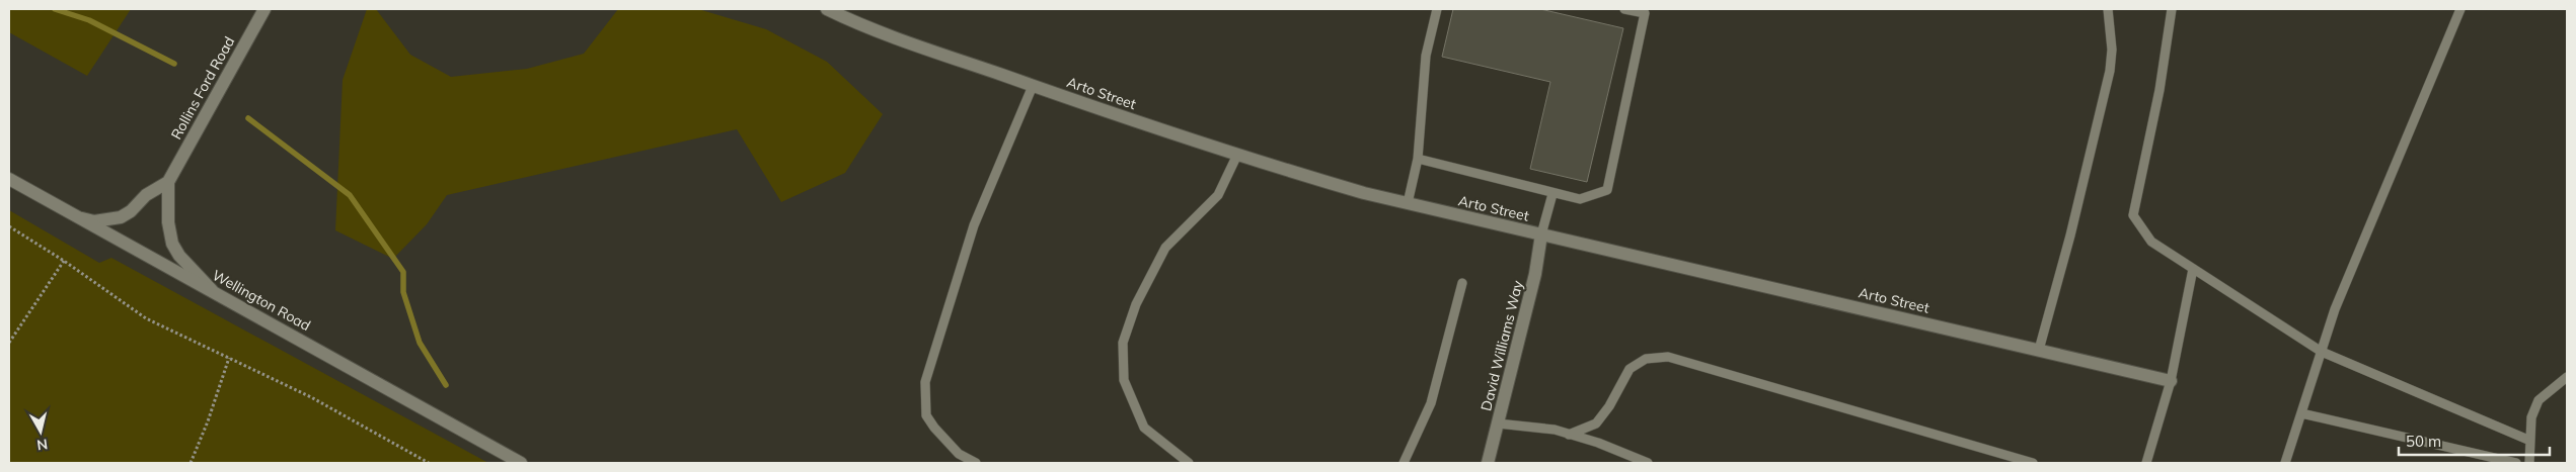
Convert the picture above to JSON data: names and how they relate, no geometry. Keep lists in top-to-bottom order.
{
  "streets": {
    "street": [
      "Rollins Ford Road",
      "Arto Street",
      "Wellington Road",
      "David Williams Way"
    ]
  },
  "crossings": [
    ["Rollins Ford Road", "Wellington Road"],
    ["Arto Street", "David Williams Way"]
  ],
  "scale_bar": "50 m",
  "north": "bottom"
}
